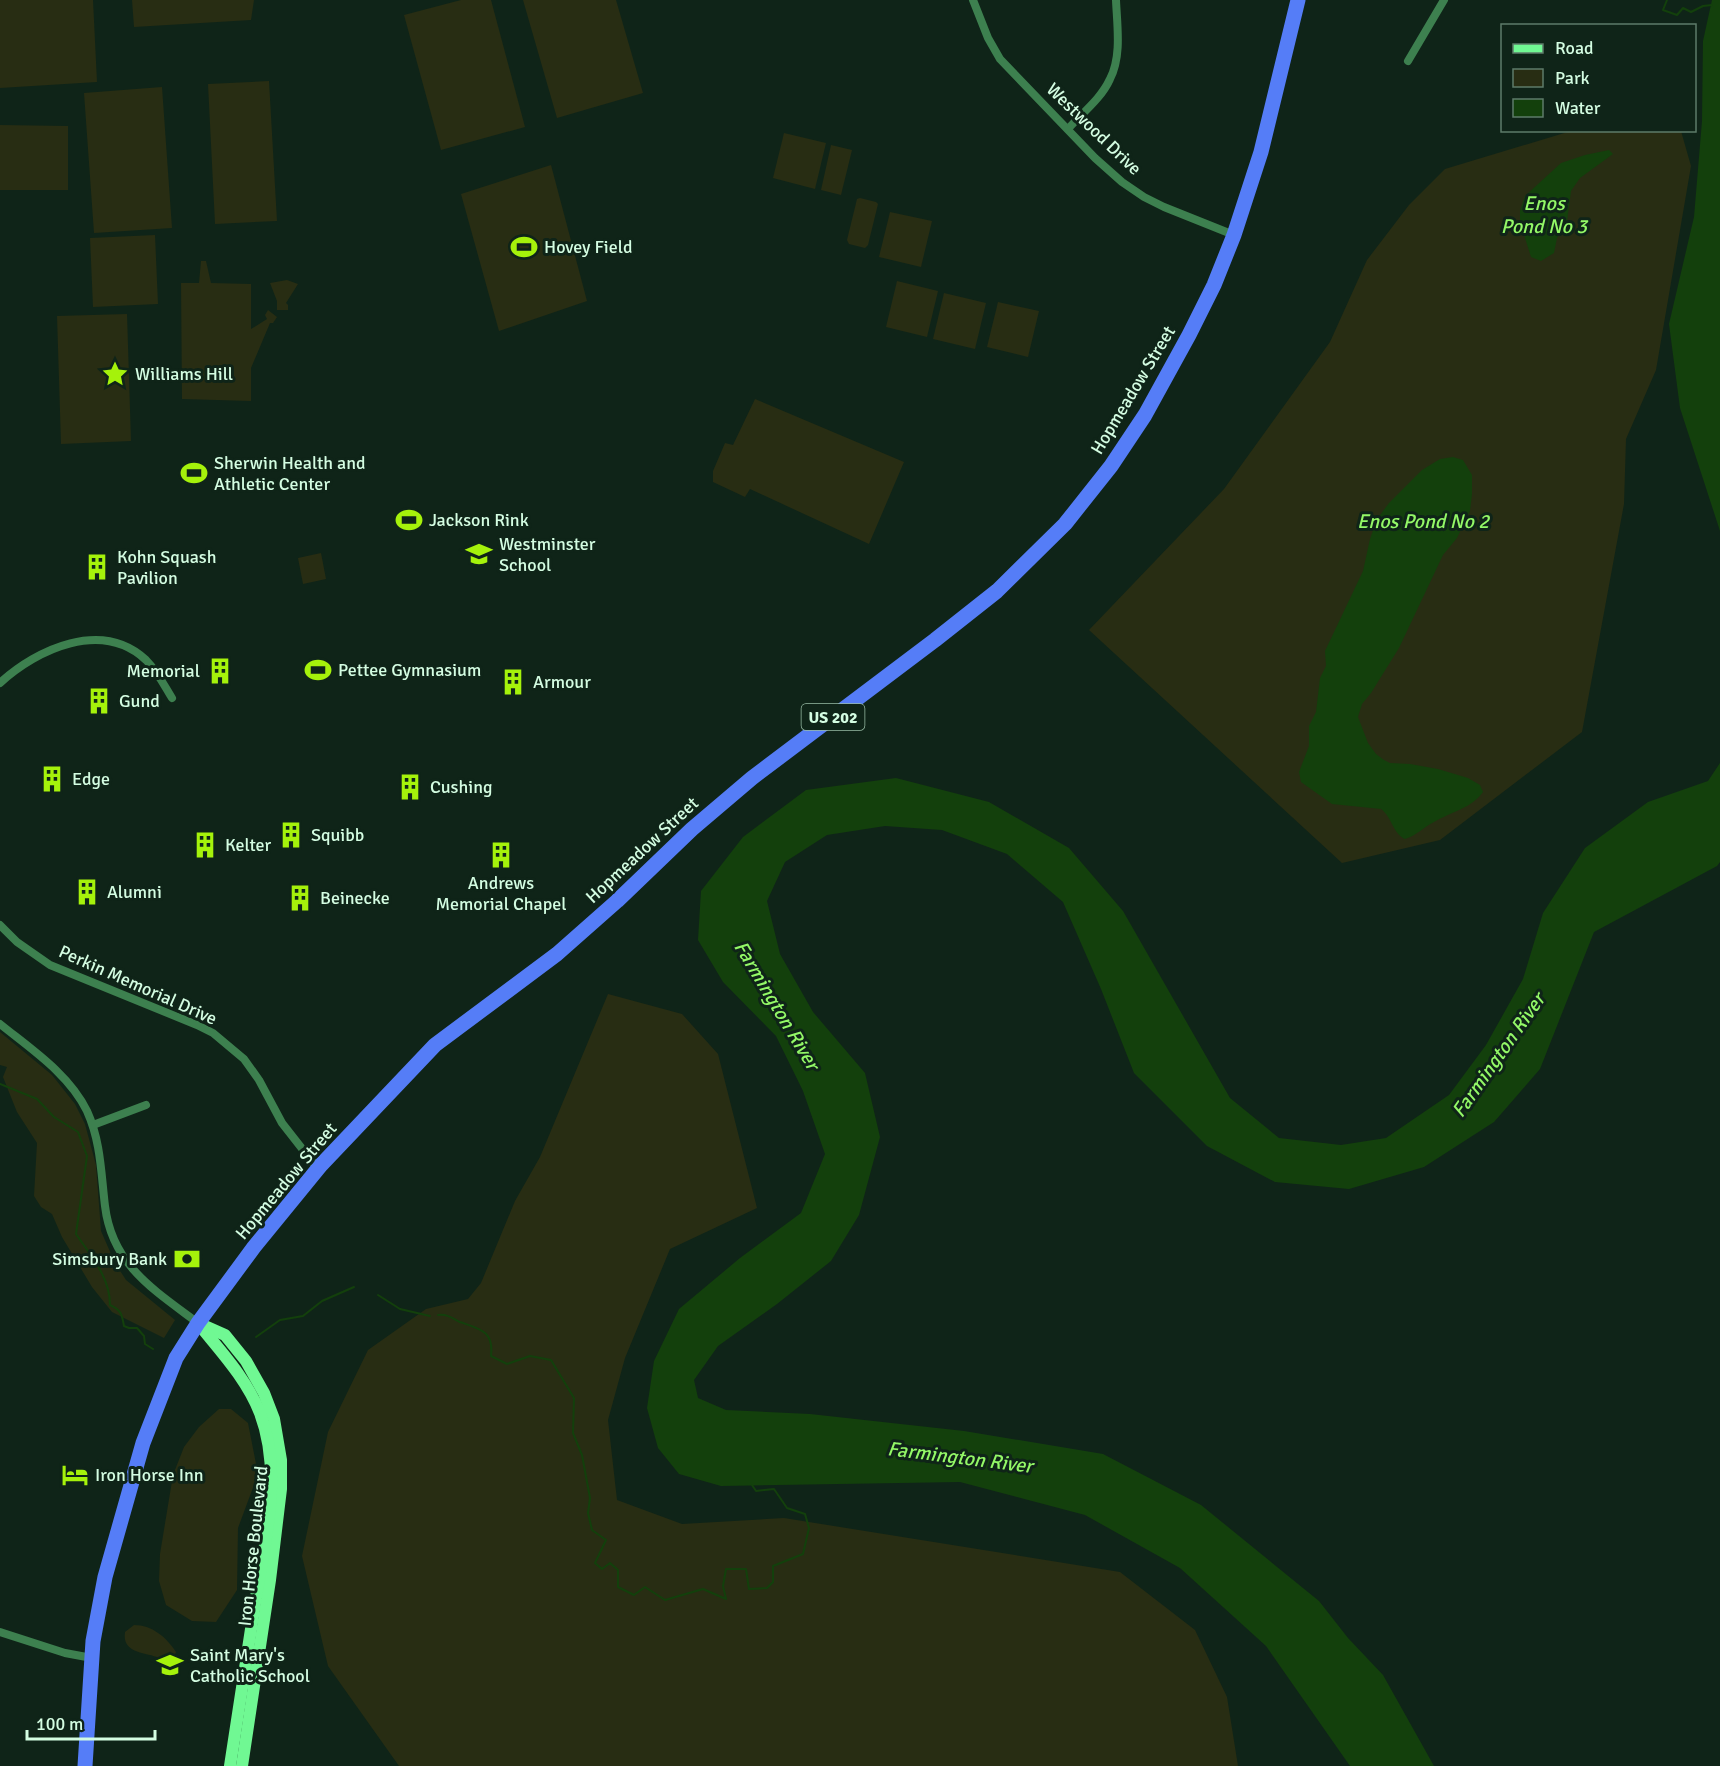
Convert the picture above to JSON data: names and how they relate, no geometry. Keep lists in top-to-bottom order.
{
  "streets": {
    "highway": ["Hopmeadow Street", "US 202"],
    "street": ["Westwood Drive", "Perkin Memorial Drive", "Iron Horse Boulevard"]
  },
  "crossings": [
    ["Westwood Drive", "Hopmeadow Street"],
    ["Hopmeadow Street", "Perkin Memorial Drive"],
    ["Hopmeadow Street", "Iron Horse Boulevard"]
  ],
  "water": ["Enos Pond No 3", "Enos Pond No 2", "Farmington River"],
  "places": {
    "sports": [
      "Hovey Field",
      "Sherwin Health and Athletic Center",
      "Jackson Rink",
      "Pettee Gymnasium"
    ],
    "place": ["Williams Hill"],
    "school or university": ["Westminster School", "Saint Mary's Catholic School"],
    "building": [
      "Kohn Squash Pavilion",
      "Memorial",
      "Armour",
      "Gund",
      "Edge",
      "Cushing",
      "Squibb",
      "Kelter",
      "Andrews Memorial Chapel",
      "Alumni",
      "Beinecke"
    ],
    "bank": ["Simsbury Bank"],
    "hotel": ["Iron Horse Inn"]
  },
  "legend": ["Road", "Park", "Water"],
  "scale_bar": "100 m"
}
